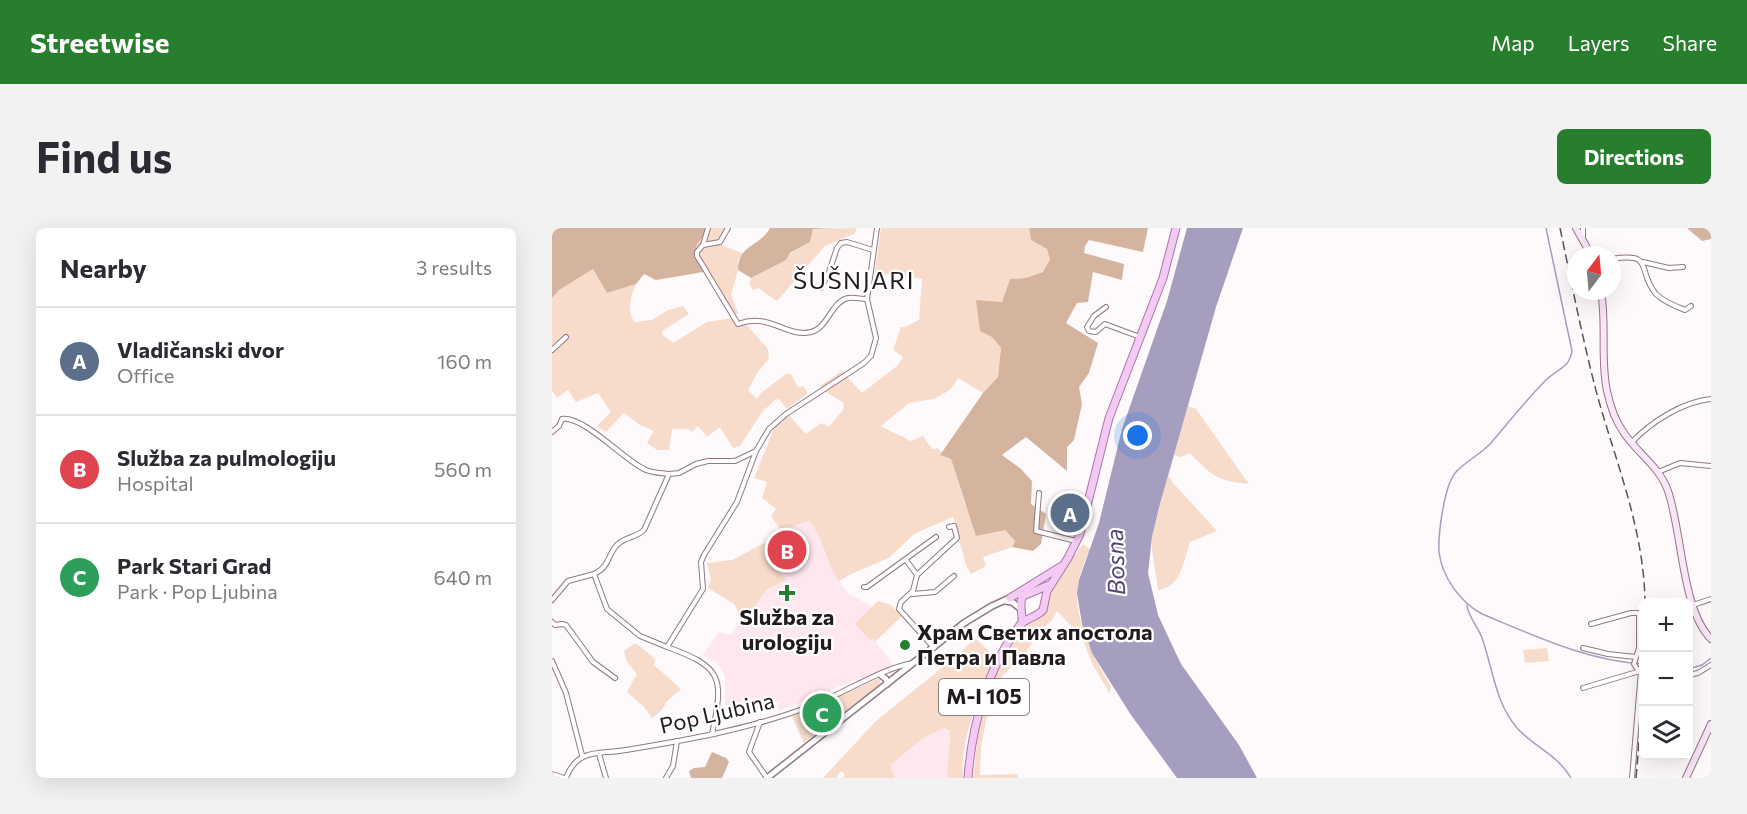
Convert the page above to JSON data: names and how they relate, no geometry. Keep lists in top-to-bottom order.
{
  "streets": {
    "main road": ["M-I 105"],
    "street": ["Pop Ljubina"]
  },
  "districts": ["ŠUŠNJARI"],
  "water": ["Bosna"],
  "places": {
    "health": ["Služba za urologiju"],
    "other": ["Храм Светих апостола Петра и Павла"]
  },
  "north": "top",
  "page": {
    "header": "Streetwise",
    "nav": ["Map", "Layers", "Share"],
    "buttons": "Directions",
    "title": "Find us",
    "heading": ["Nearby", "3 results"],
    "list": [
      {
        "mark": "A",
        "name": "Vladičanski dvor",
        "note": "Office",
        "value": "160 m"
      },
      {
        "mark": "B",
        "name": "Služba za pulmologiju",
        "note": "Hospital",
        "value": "560 m"
      },
      {
        "mark": "C",
        "name": "Park Stari Grad",
        "note": "Park · Pop Ljubina",
        "value": "640 m"
      }
    ],
    "pins": ["A", "B", "C"],
    "map_buttons": ["+", "−"]
  }
}
